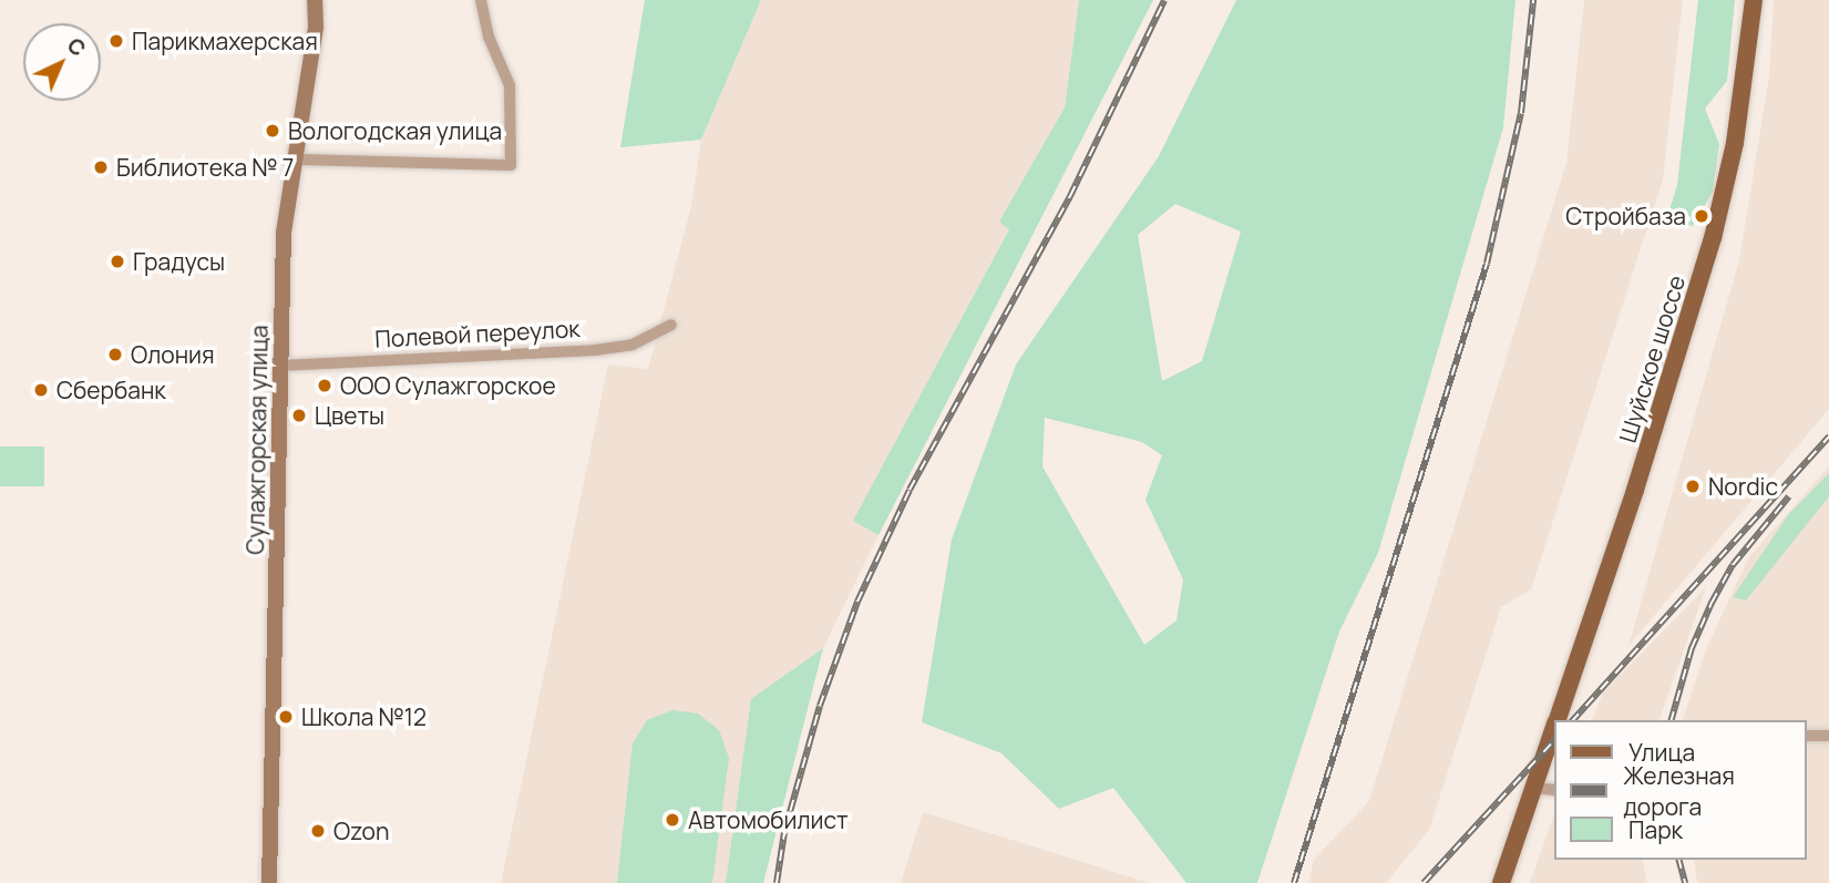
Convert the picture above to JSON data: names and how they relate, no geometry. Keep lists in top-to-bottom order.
{
  "streets": {
    "main road": ["Шуйское шоссе", "Сулажгорская улица"],
    "street": ["Полевой переулок"]
  },
  "crossings": [
    ["Полевой переулок", "Сулажгорская улица"]
  ],
  "places": [
    "Парикмахерская",
    "Вологодская улица",
    "Библиотека № 7",
    "Стройбаза",
    "Градусы",
    "Олония",
    "ООО Сулажгорское",
    "Сбербанк",
    "Цветы",
    "Nordic",
    "Школа №12",
    "Автомобилист",
    "Ozon"
  ],
  "legend": ["Улица", "Железная дорога", "Парк"],
  "north": "top right"
}
